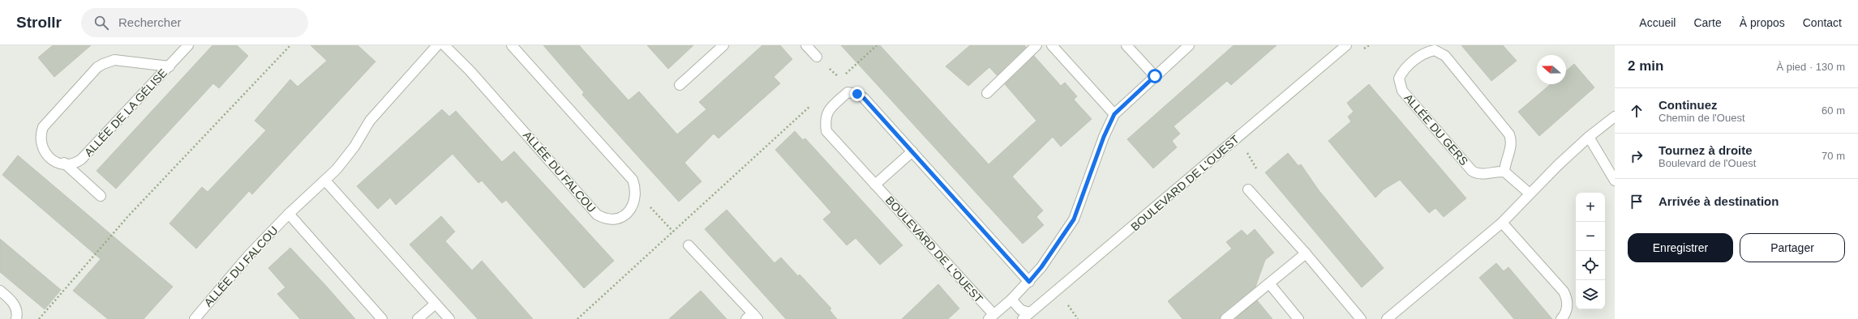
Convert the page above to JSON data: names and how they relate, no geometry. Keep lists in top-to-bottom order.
{
  "streets": {
    "street": [
      "ALLÉE DE LA GÉLISE",
      "ALLÉE DU GERS",
      "ALLÉE DU FALCOU",
      "BOULEVARD DE L'OUEST"
    ]
  },
  "north": "left",
  "page": {
    "header": "Strollr",
    "search": "Rechercher",
    "nav": [
      "Accueil",
      "Carte",
      "À propos",
      "Contact"
    ],
    "heading": ["2 min", "À pied · 130 m"],
    "list": [
      ["Continuez", "Chemin de l'Ouest", "60 m"],
      ["Tournez à droite", "Boulevard de l'Ouest", "70 m"],
      "Arrivée à destination"
    ],
    "map_buttons": ["+", "−"],
    "buttons": ["Enregistrer", "Partager"]
  }
}
